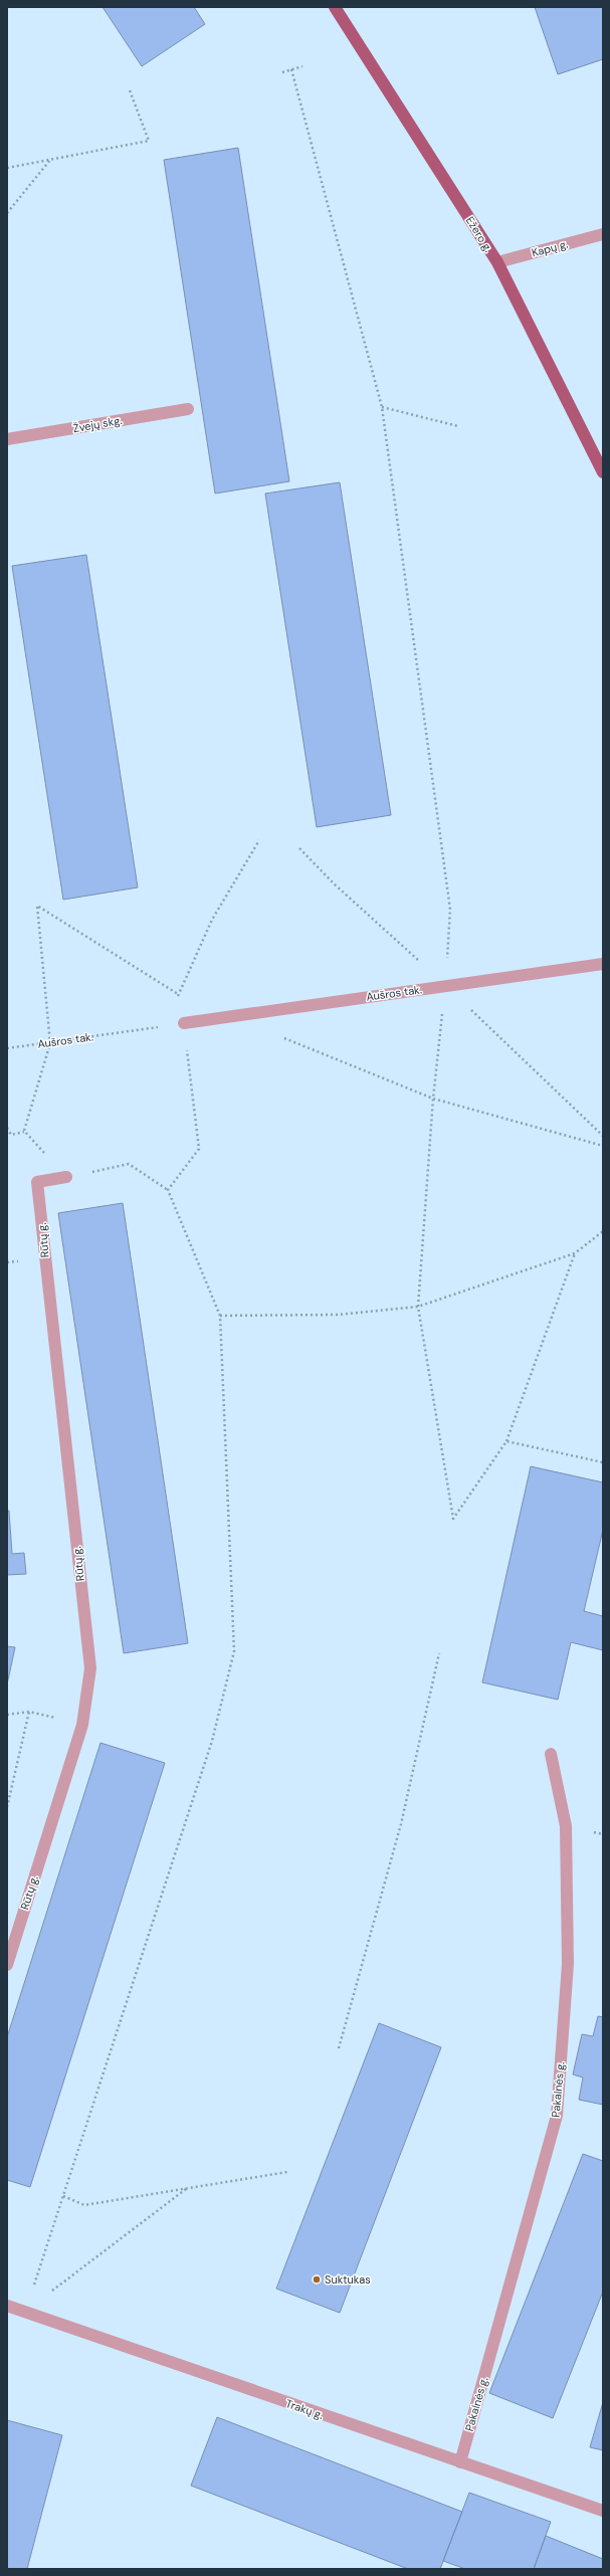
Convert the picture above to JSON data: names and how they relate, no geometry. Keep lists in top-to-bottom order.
{
  "streets": {
    "main road": ["Ežero g."],
    "street": [
      "Kapų g.",
      "Žvejų skg.",
      "Aušros tak.",
      "Rūtų g.",
      "Pakalnės g.",
      "Trakų g."
    ]
  },
  "crossings": [
    ["Ežero g.", "Kapų g."],
    ["Pakalnės g.", "Trakų g."]
  ],
  "places": ["Suktukas"]
}
